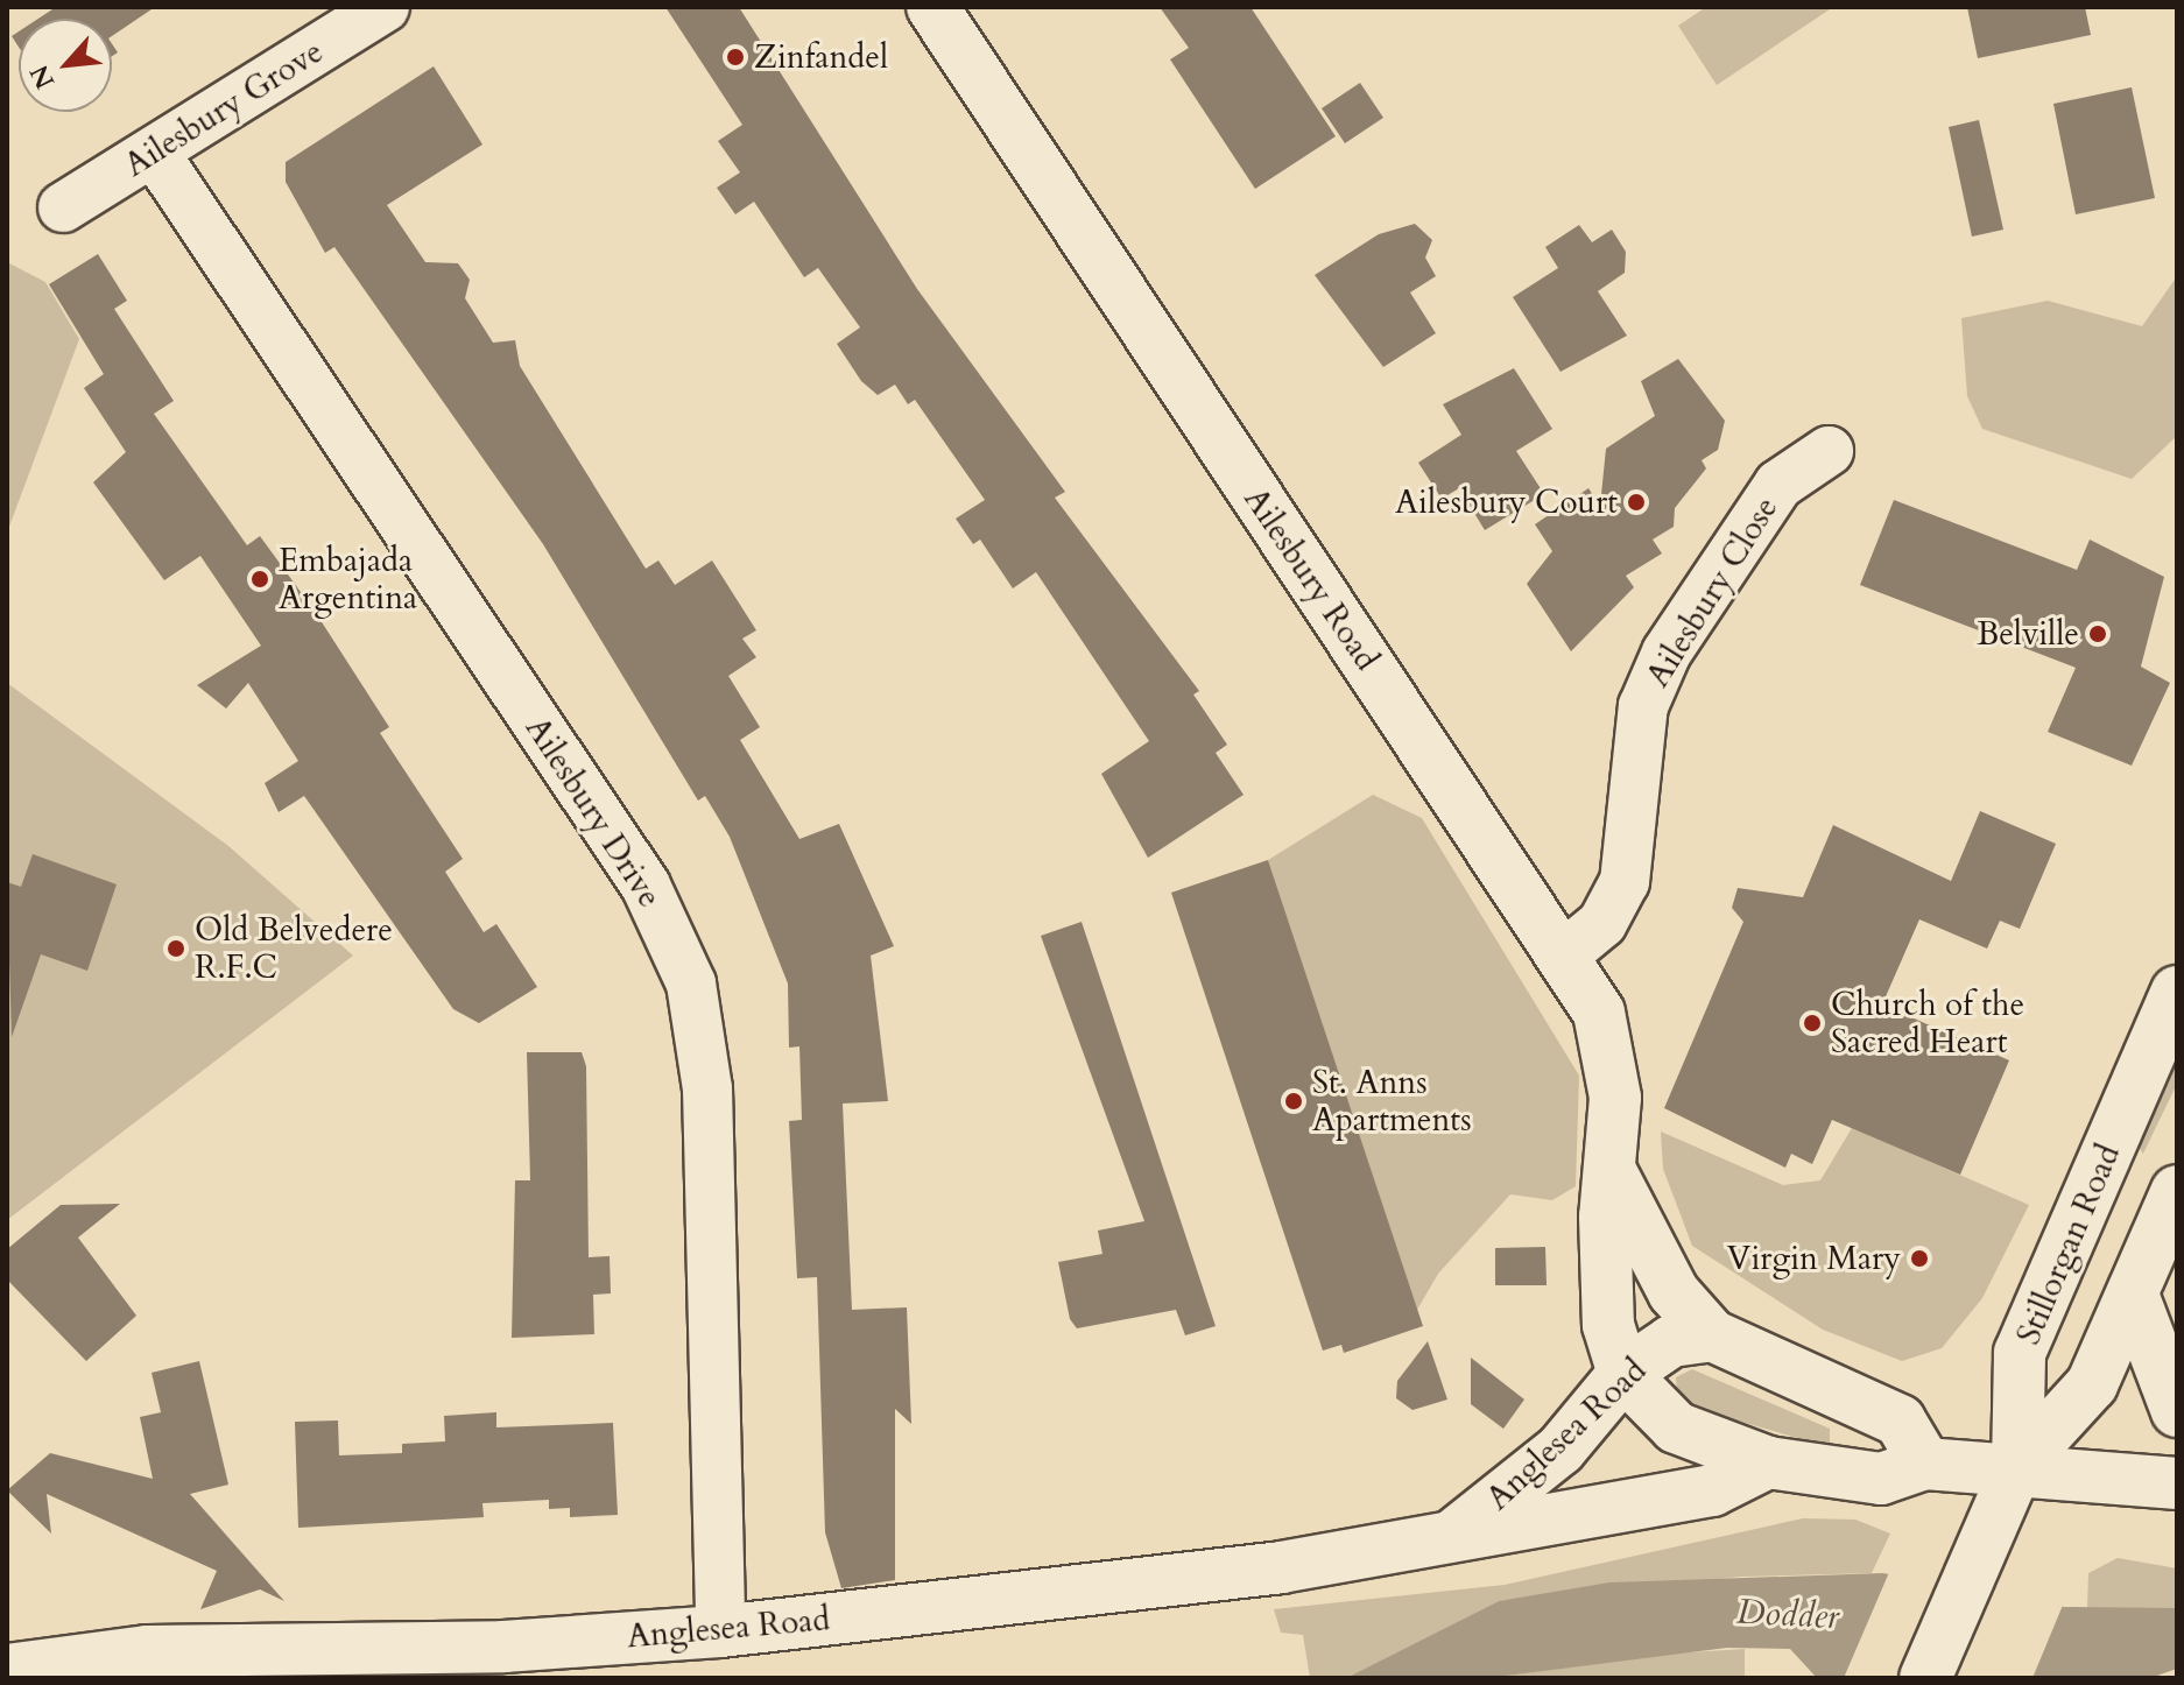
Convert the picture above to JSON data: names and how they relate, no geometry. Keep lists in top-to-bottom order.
{
  "streets": {
    "main road": ["Ailesbury Road", "Stillorgan Road", "Anglesea Road"],
    "street": ["Ailesbury Grove", "Ailesbury Close", "Ailesbury Drive"]
  },
  "crossings": [
    ["Ailesbury Grove", "Ailesbury Drive"],
    ["Ailesbury Road", "Ailesbury Close"],
    ["Ailesbury Road", "Anglesea Road"],
    ["Ailesbury Drive", "Anglesea Road"]
  ],
  "water": ["Dodder"],
  "places": [
    "Zinfandel",
    "Ailesbury Court",
    "Embajada Argentina",
    "Belville",
    "Old Belvedere R.F.C",
    "Church of the Sacred Heart",
    "St. Anns Apartments",
    "Virgin Mary"
  ],
  "north": "bottom left"
}
